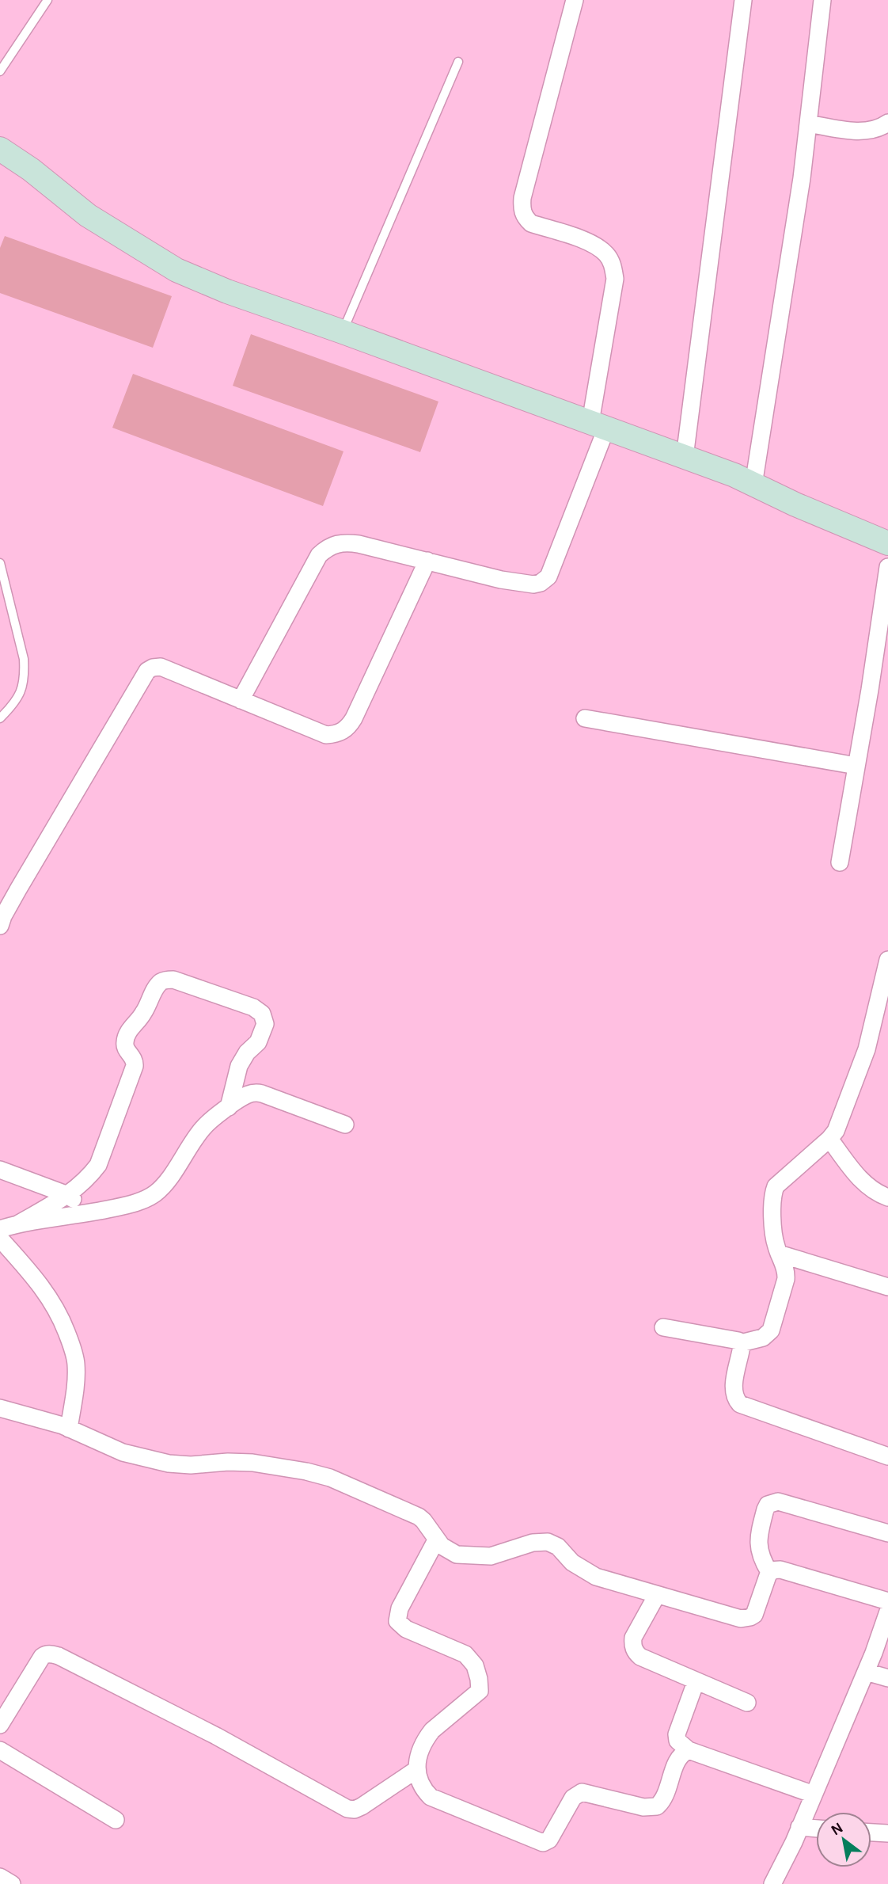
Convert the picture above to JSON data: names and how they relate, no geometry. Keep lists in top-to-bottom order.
{
  "north": "top left"
}
